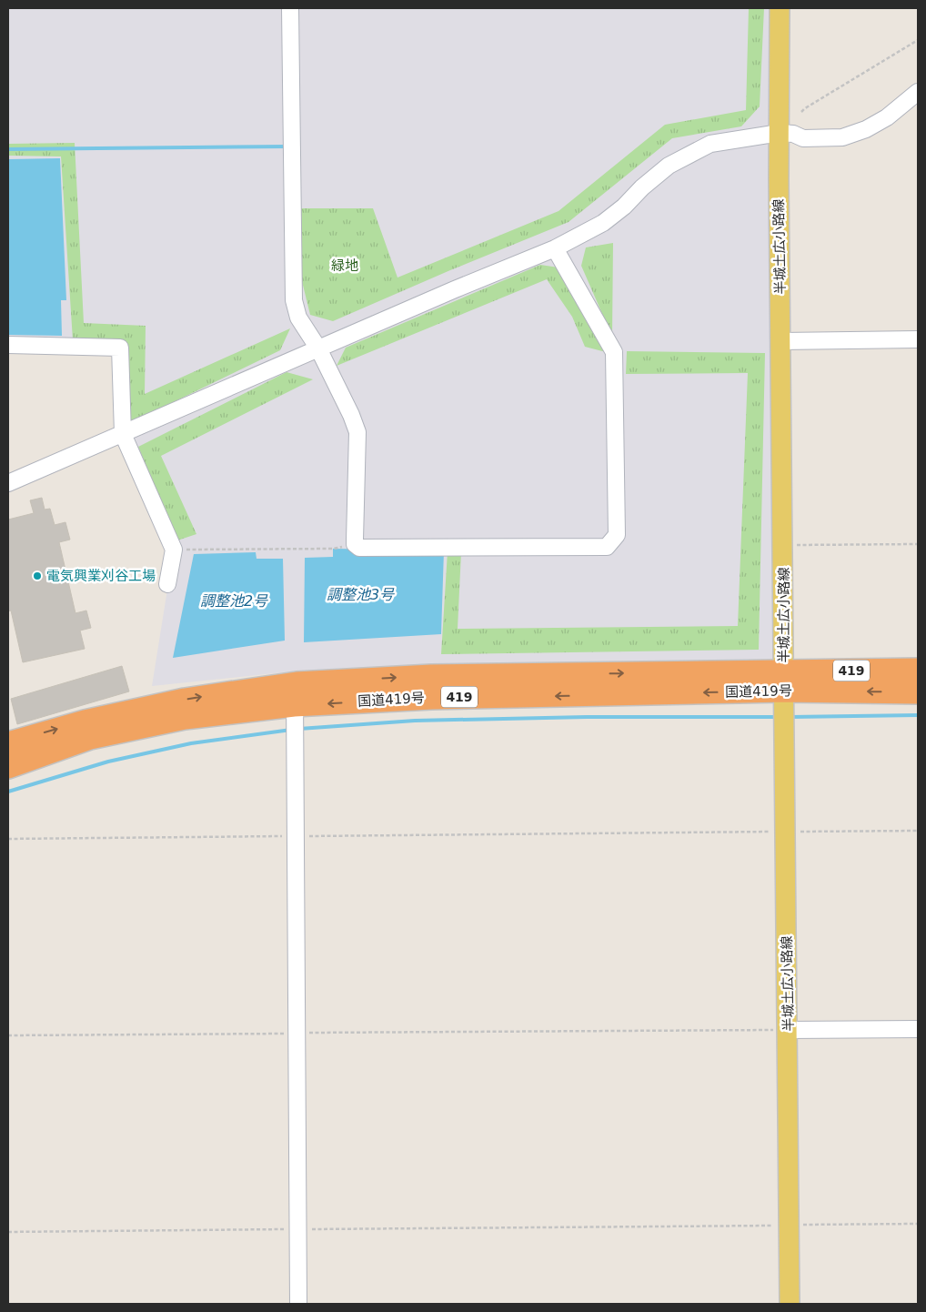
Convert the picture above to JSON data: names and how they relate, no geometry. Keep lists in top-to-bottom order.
{
  "streets": {
    "highway": ["419", "国道419号"],
    "main road": ["半城土広小路線"]
  },
  "crossings": [
    ["半城土広小路線", "国道419号"]
  ],
  "water": ["調整池3号", "調整池2号"],
  "parks": ["緑地"],
  "places": ["電気興業刈谷工場"]
}
